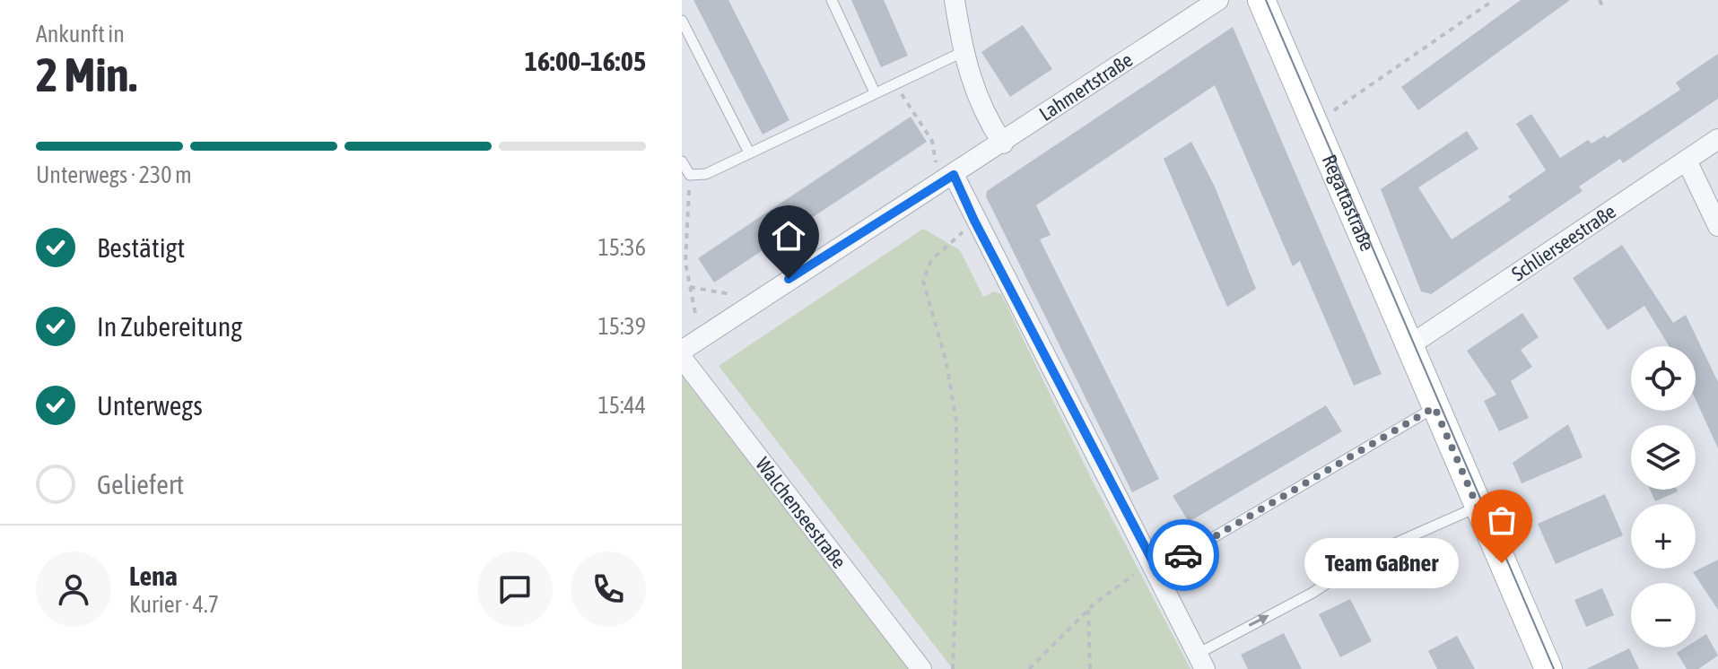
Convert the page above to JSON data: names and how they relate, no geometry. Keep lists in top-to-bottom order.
{
  "streets": {
    "main road": ["Regattastraße"],
    "street": ["Lahmertstraße", "Schlierseestraße", "Walchenseestraße"]
  },
  "crossings": [
    ["Regattastraße", "Schlierseestraße"]
  ],
  "places": ["Team Gaßner"],
  "page": {
    "heading": ["2 Min.", "Ankunft in", "16:00–16:05"],
    "panel": ["Lena", "Kurier · 4.7"],
    "bar": "Unterwegs · 230 m",
    "list": [
      ["Bestätigt", "15:36"],
      ["In Zubereitung", "15:39"],
      ["Unterwegs", "15:44"],
      "Geliefert"
    ],
    "map_buttons": ["+", "−"],
    "bubble": "Team Gaßner"
  }
}
